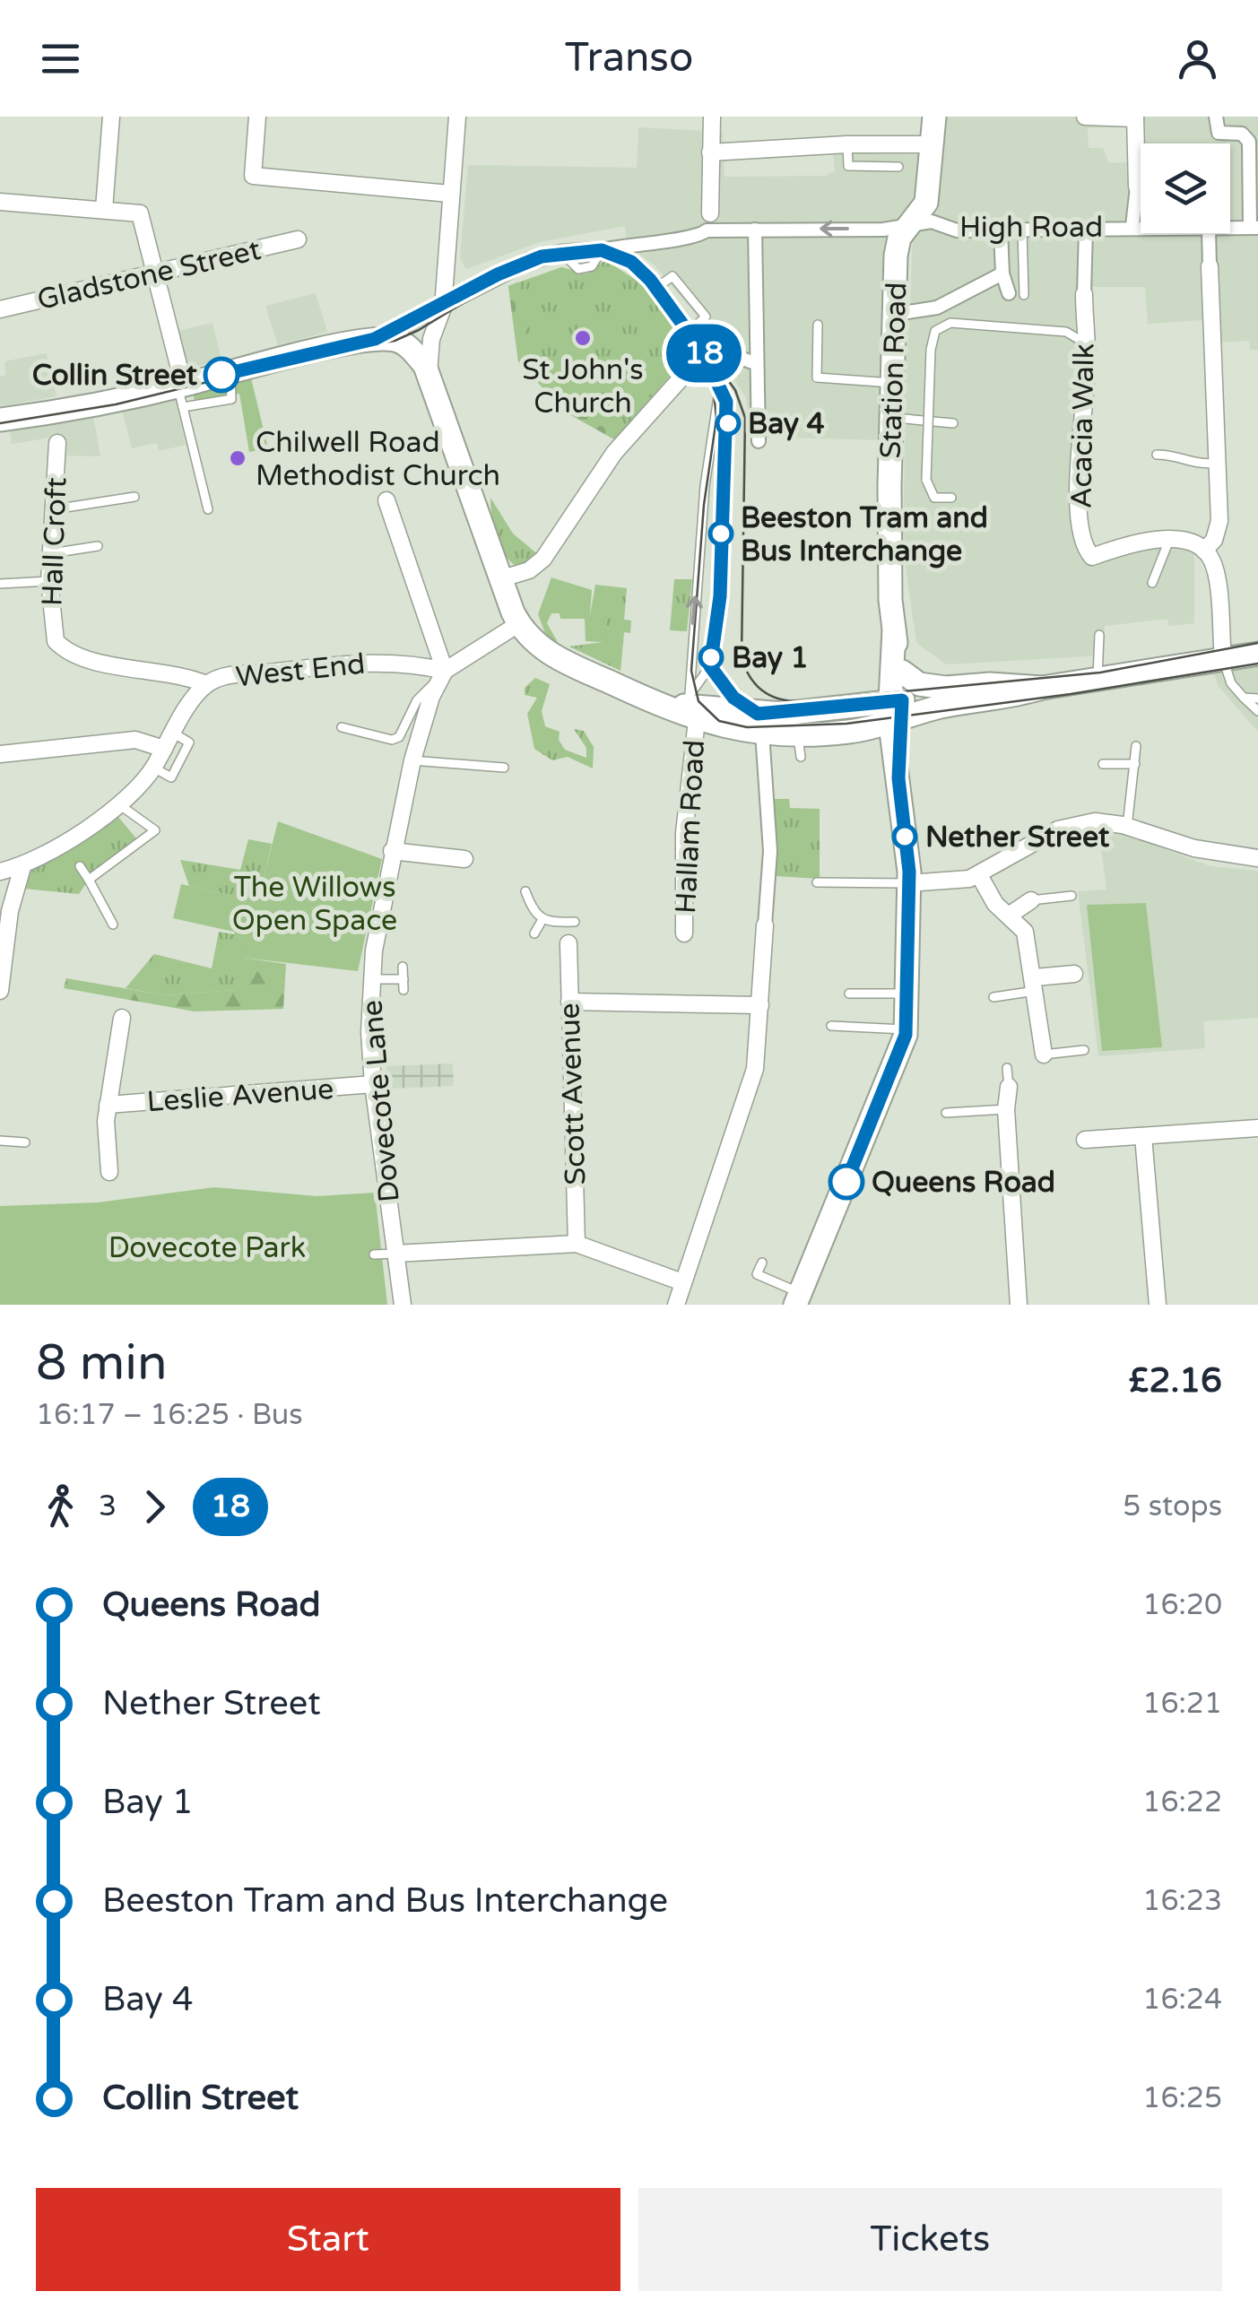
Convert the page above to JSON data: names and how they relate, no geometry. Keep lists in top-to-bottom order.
{
  "streets": {
    "main road": ["Station Road"],
    "street": [
      "High Road",
      "Gladstone Street",
      "Acacia Walk",
      "Hall Croft",
      "West End",
      "Hallam Road",
      "Scott Avenue",
      "Leslie Avenue",
      "Dovecote Lane"
    ]
  },
  "crossings": [
    ["High Road", "Station Road"],
    ["High Road", "Acacia Walk"],
    ["Hall Croft", "West End"],
    ["West End", "Dovecote Lane"],
    ["Leslie Avenue", "Dovecote Lane"]
  ],
  "parks": ["The Willows Open Space", "Dovecote Park"],
  "places": [
    "St John's Church",
    "Collin Street",
    "Bay 4",
    "Chilwell Road Methodist Church",
    "Beeston Tram and Bus Interchange",
    "Bay 1",
    "Nether Street",
    "Queens Road"
  ],
  "lines": ["bus line 18"],
  "page": {
    "header": "Transo",
    "on_map": "18",
    "heading": ["8 min", "16:17 – 16:25 · Bus", "£2.16"],
    "legs": ["3", "18", "5 stops"],
    "list": [
      {
        "name": "Queens Road",
        "value": "16:20"
      },
      {
        "name": "Nether Street",
        "value": "16:21"
      },
      {
        "name": "Bay 1",
        "value": "16:22"
      },
      {
        "name": "Beeston Tram and Bus Interchange",
        "value": "16:23"
      },
      {
        "name": "Bay 4",
        "value": "16:24"
      },
      {
        "name": "Collin Street",
        "value": "16:25"
      }
    ],
    "buttons": ["Start", "Tickets"]
  }
}
